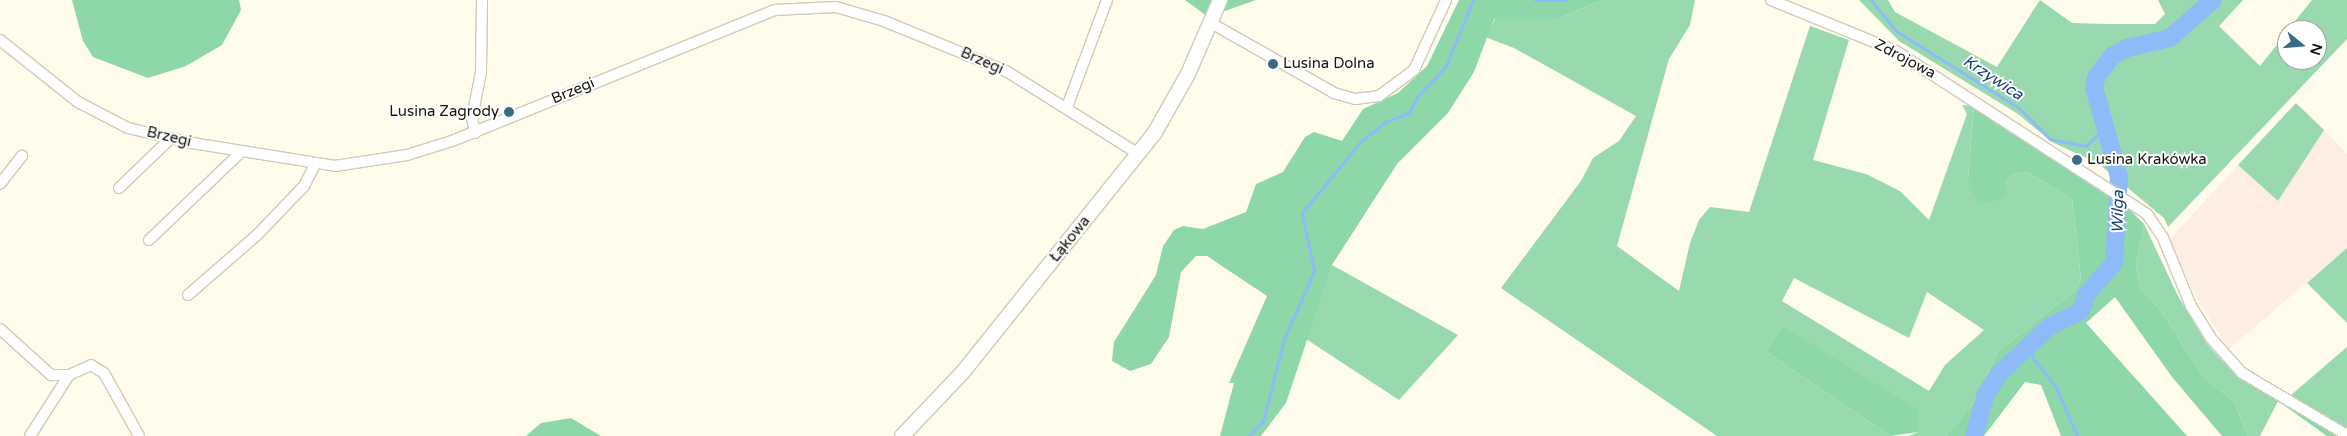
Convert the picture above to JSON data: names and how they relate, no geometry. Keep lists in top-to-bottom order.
{
  "streets": {
    "street": ["Zdrojowa", "Brzegi", "Łąkowa"]
  },
  "crossings": [
    ["Brzegi", "Łąkowa"]
  ],
  "water": ["Krzywica", "Wilga"],
  "places": ["Lusina Dolna", "Lusina Zagrody", "Lusina Krakówka"],
  "north": "right"
}
